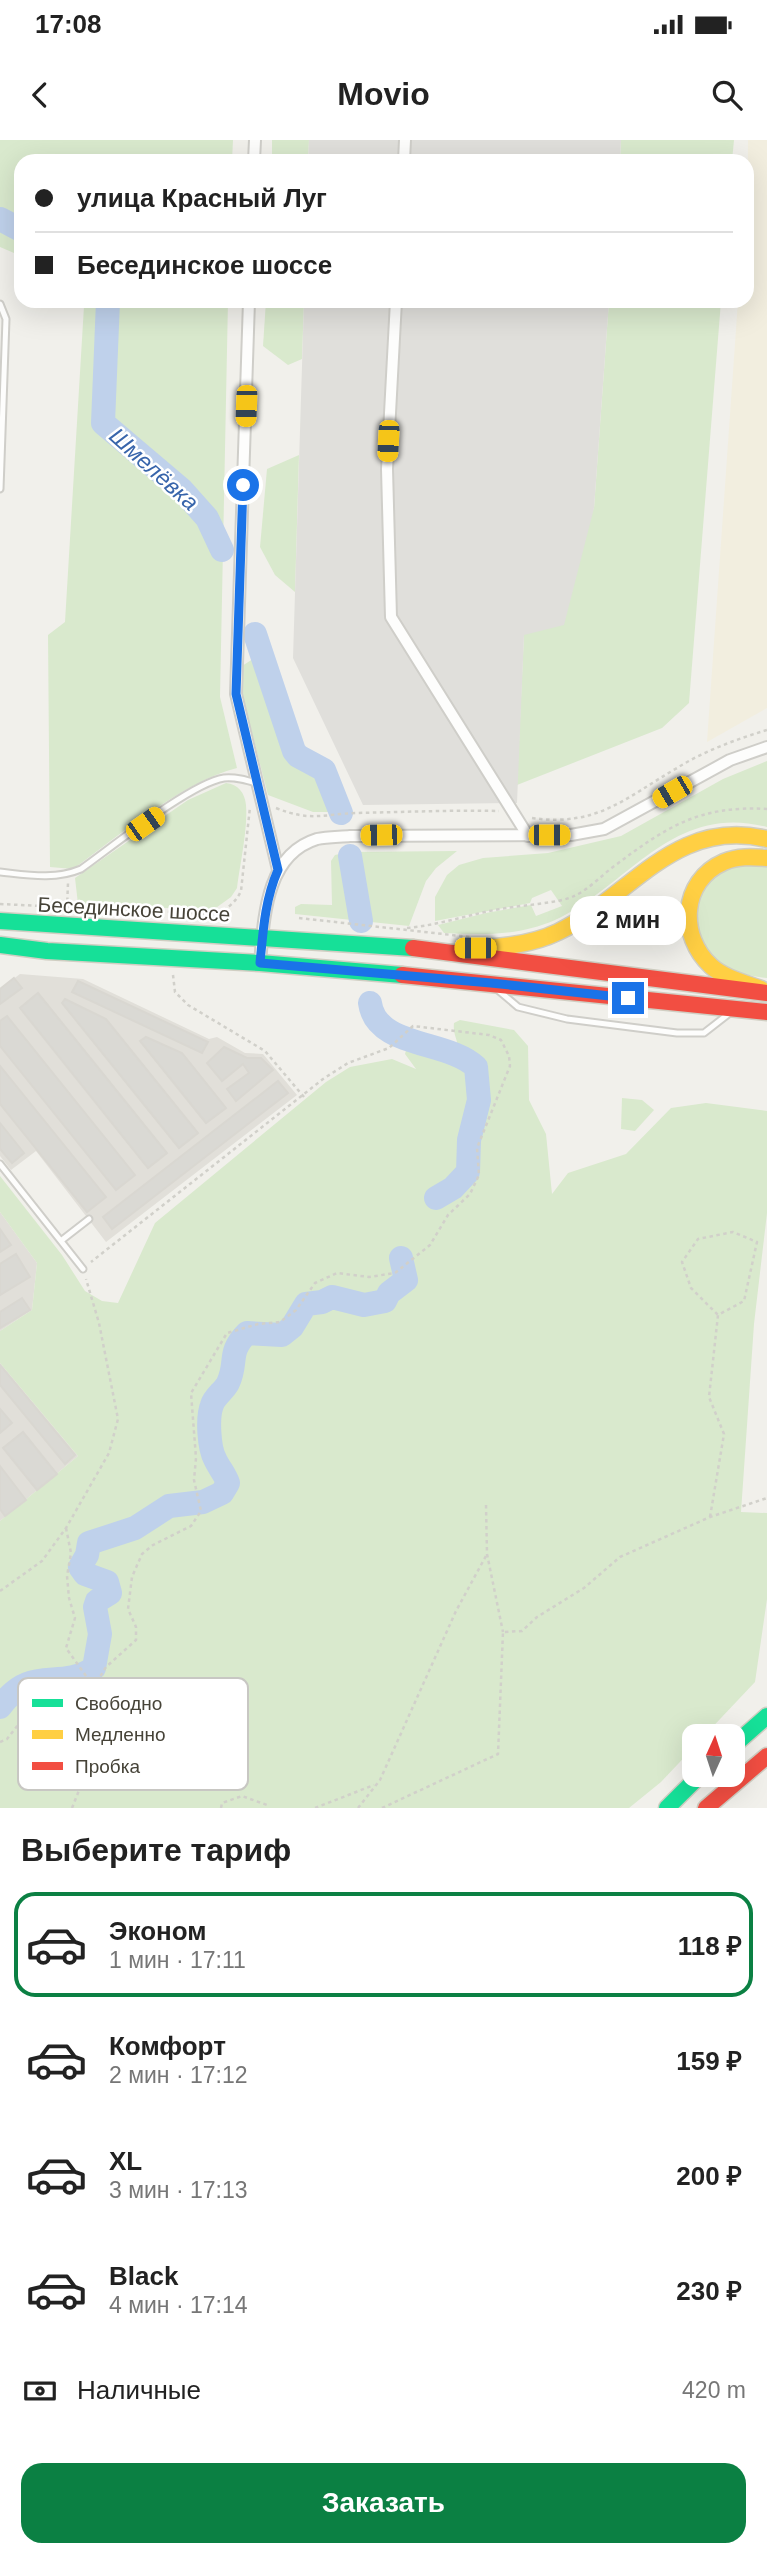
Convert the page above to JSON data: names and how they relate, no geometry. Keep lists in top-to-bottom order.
{
  "streets": {
    "main road": ["Бесединское шоссе"]
  },
  "water": ["Шмелёвка"],
  "legend": ["Свободно", "Медленно", "Пробка"],
  "north": "top",
  "page": {
    "status": "17:08",
    "header": "Movio",
    "banner": ["улица Красный Луг", "Бесединское шоссе"],
    "bubble": "2 мин",
    "heading": "Выберите тариф",
    "list": [
      {
        "name": "Эконом",
        "note": "1 мин · 17:11",
        "value": "118 ₽"
      },
      {
        "name": "Комфорт",
        "note": "2 мин · 17:12",
        "value": "159 ₽"
      },
      {
        "name": "XL",
        "note": "3 мин · 17:13",
        "value": "200 ₽"
      },
      {
        "name": "Black",
        "note": "4 мин · 17:14",
        "value": "230 ₽"
      }
    ],
    "pay": ["Наличные", "420 m"],
    "buttons": "Заказать"
  }
}
